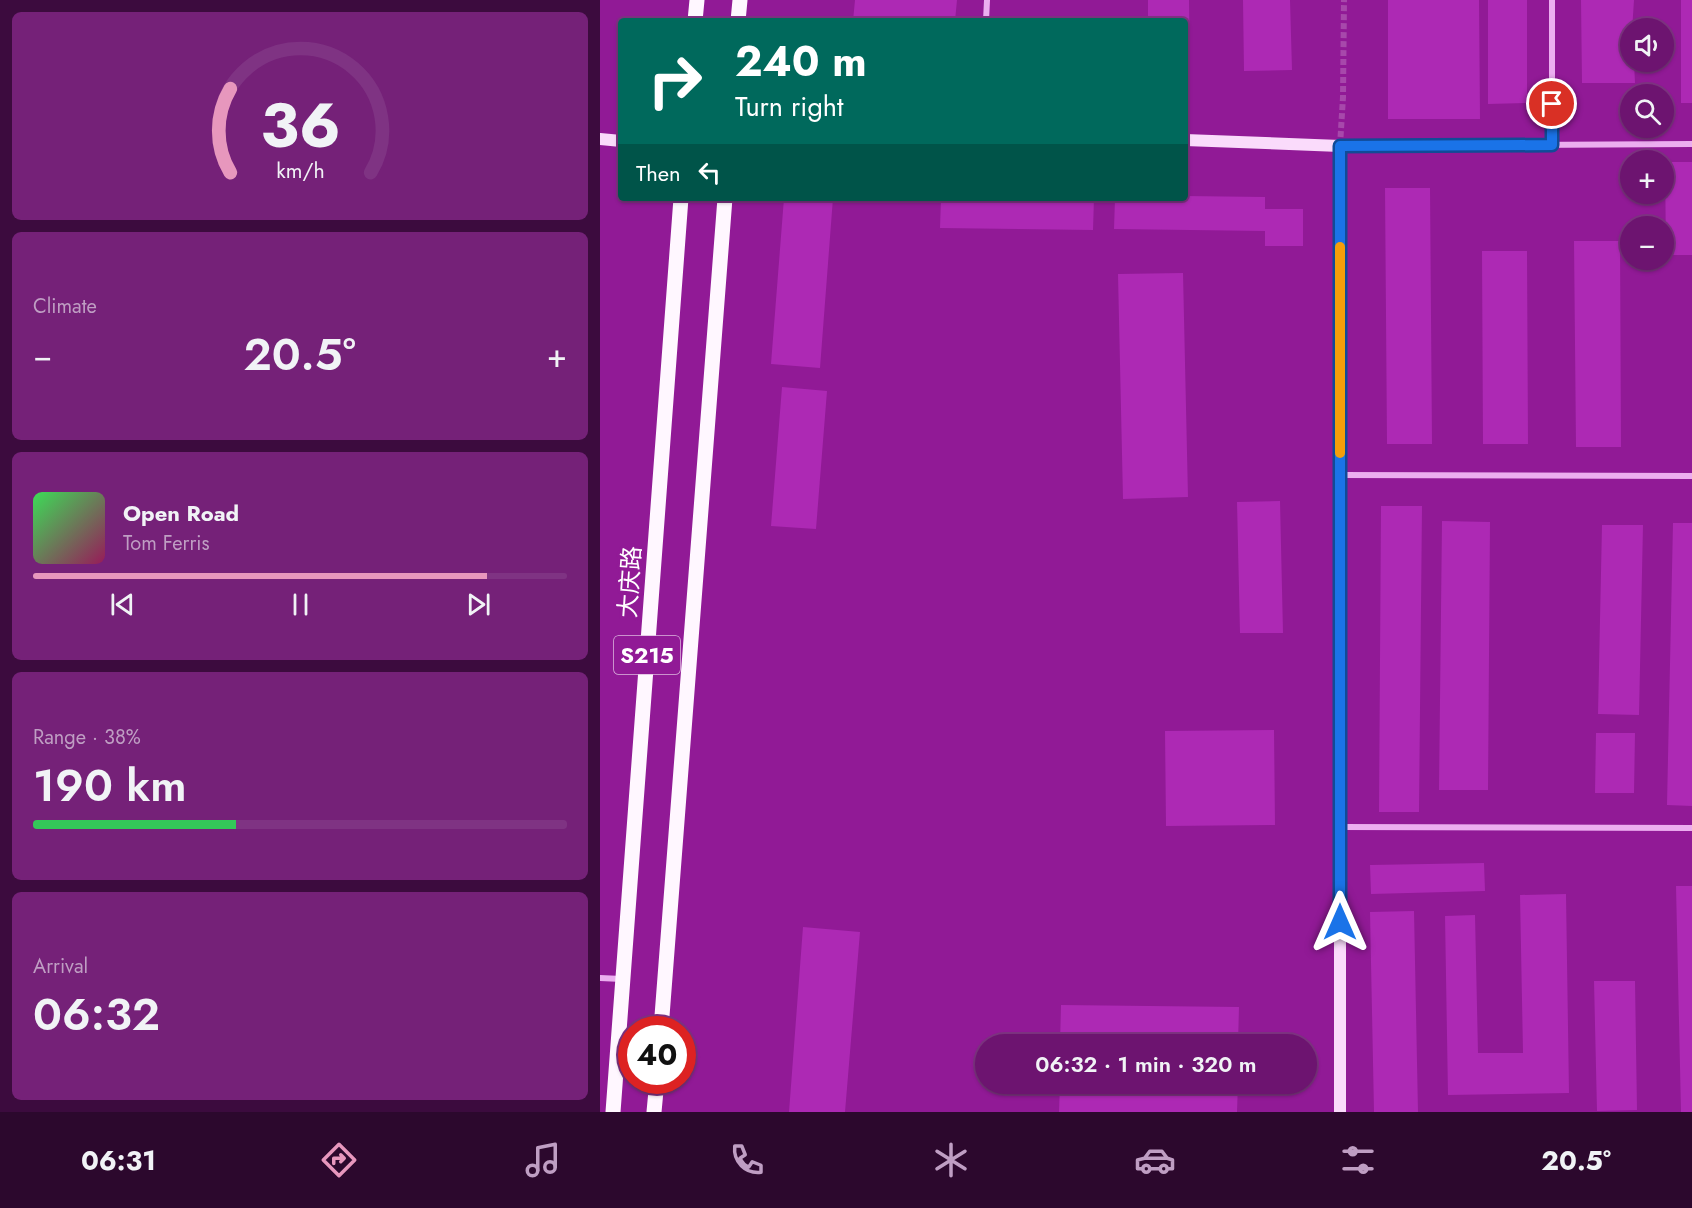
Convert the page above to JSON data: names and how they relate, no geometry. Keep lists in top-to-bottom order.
{
  "streets": {
    "main road": ["大庆路", "S215"]
  },
  "page": {
    "map_buttons": ["+", "−"],
    "turn": ["240 m", "Turn right"],
    "then": "Then",
    "tile": [
      "Climate",
      ["Range · 38%", "190 km"],
      ["Arrival", "06:32"]
    ],
    "heat": ["−", "20.5°", "+"],
    "song": ["Open Road", "Tom Ferris"],
    "limit": "40",
    "trip": "06:32 · 1 min · 320 m",
    "tabs": ["06:31", "20.5°"],
    "gauge": ["36", "km/h"]
  }
}
